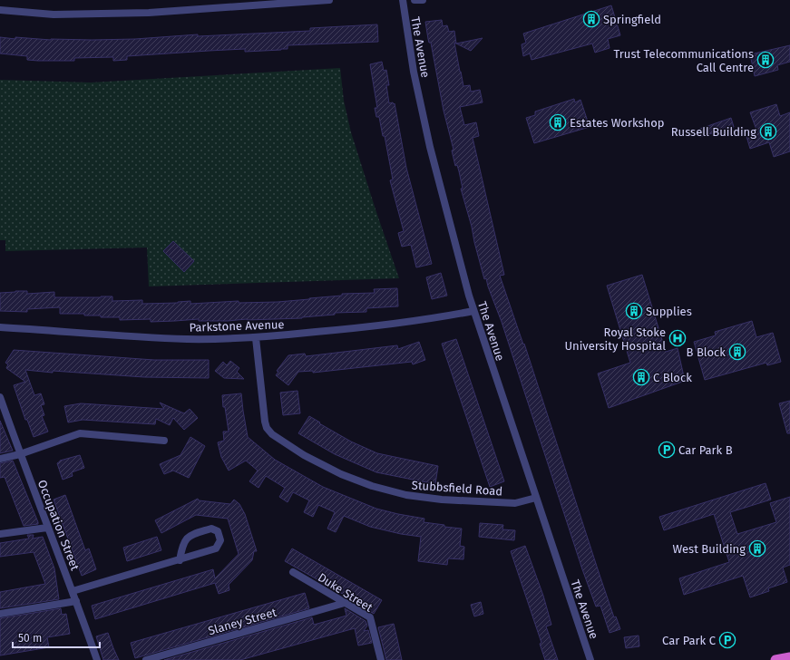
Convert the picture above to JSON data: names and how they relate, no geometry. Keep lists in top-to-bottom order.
{
  "streets": {
    "street": [
      "The Avenue",
      "Parkstone Avenue",
      "Stubbsfield Road",
      "Occupation Street",
      "Duke Street",
      "Slaney Street"
    ]
  },
  "crossings": [
    ["The Avenue", "Parkstone Avenue"],
    ["The Avenue", "Stubbsfield Road"],
    ["Parkstone Avenue", "Stubbsfield Road"],
    ["Duke Street", "Slaney Street"]
  ],
  "places": {
    "building": [
      "Springfield",
      "Trust Telecommunications Call Centre",
      "Estates Workshop",
      "Russell Building",
      "Supplies",
      "B Block",
      "C Block",
      "West Building"
    ],
    "hospital": ["Royal Stoke University Hospital"],
    "parking": ["Car Park B", "Car Park C"]
  },
  "scale_bar": "50 m"
}
